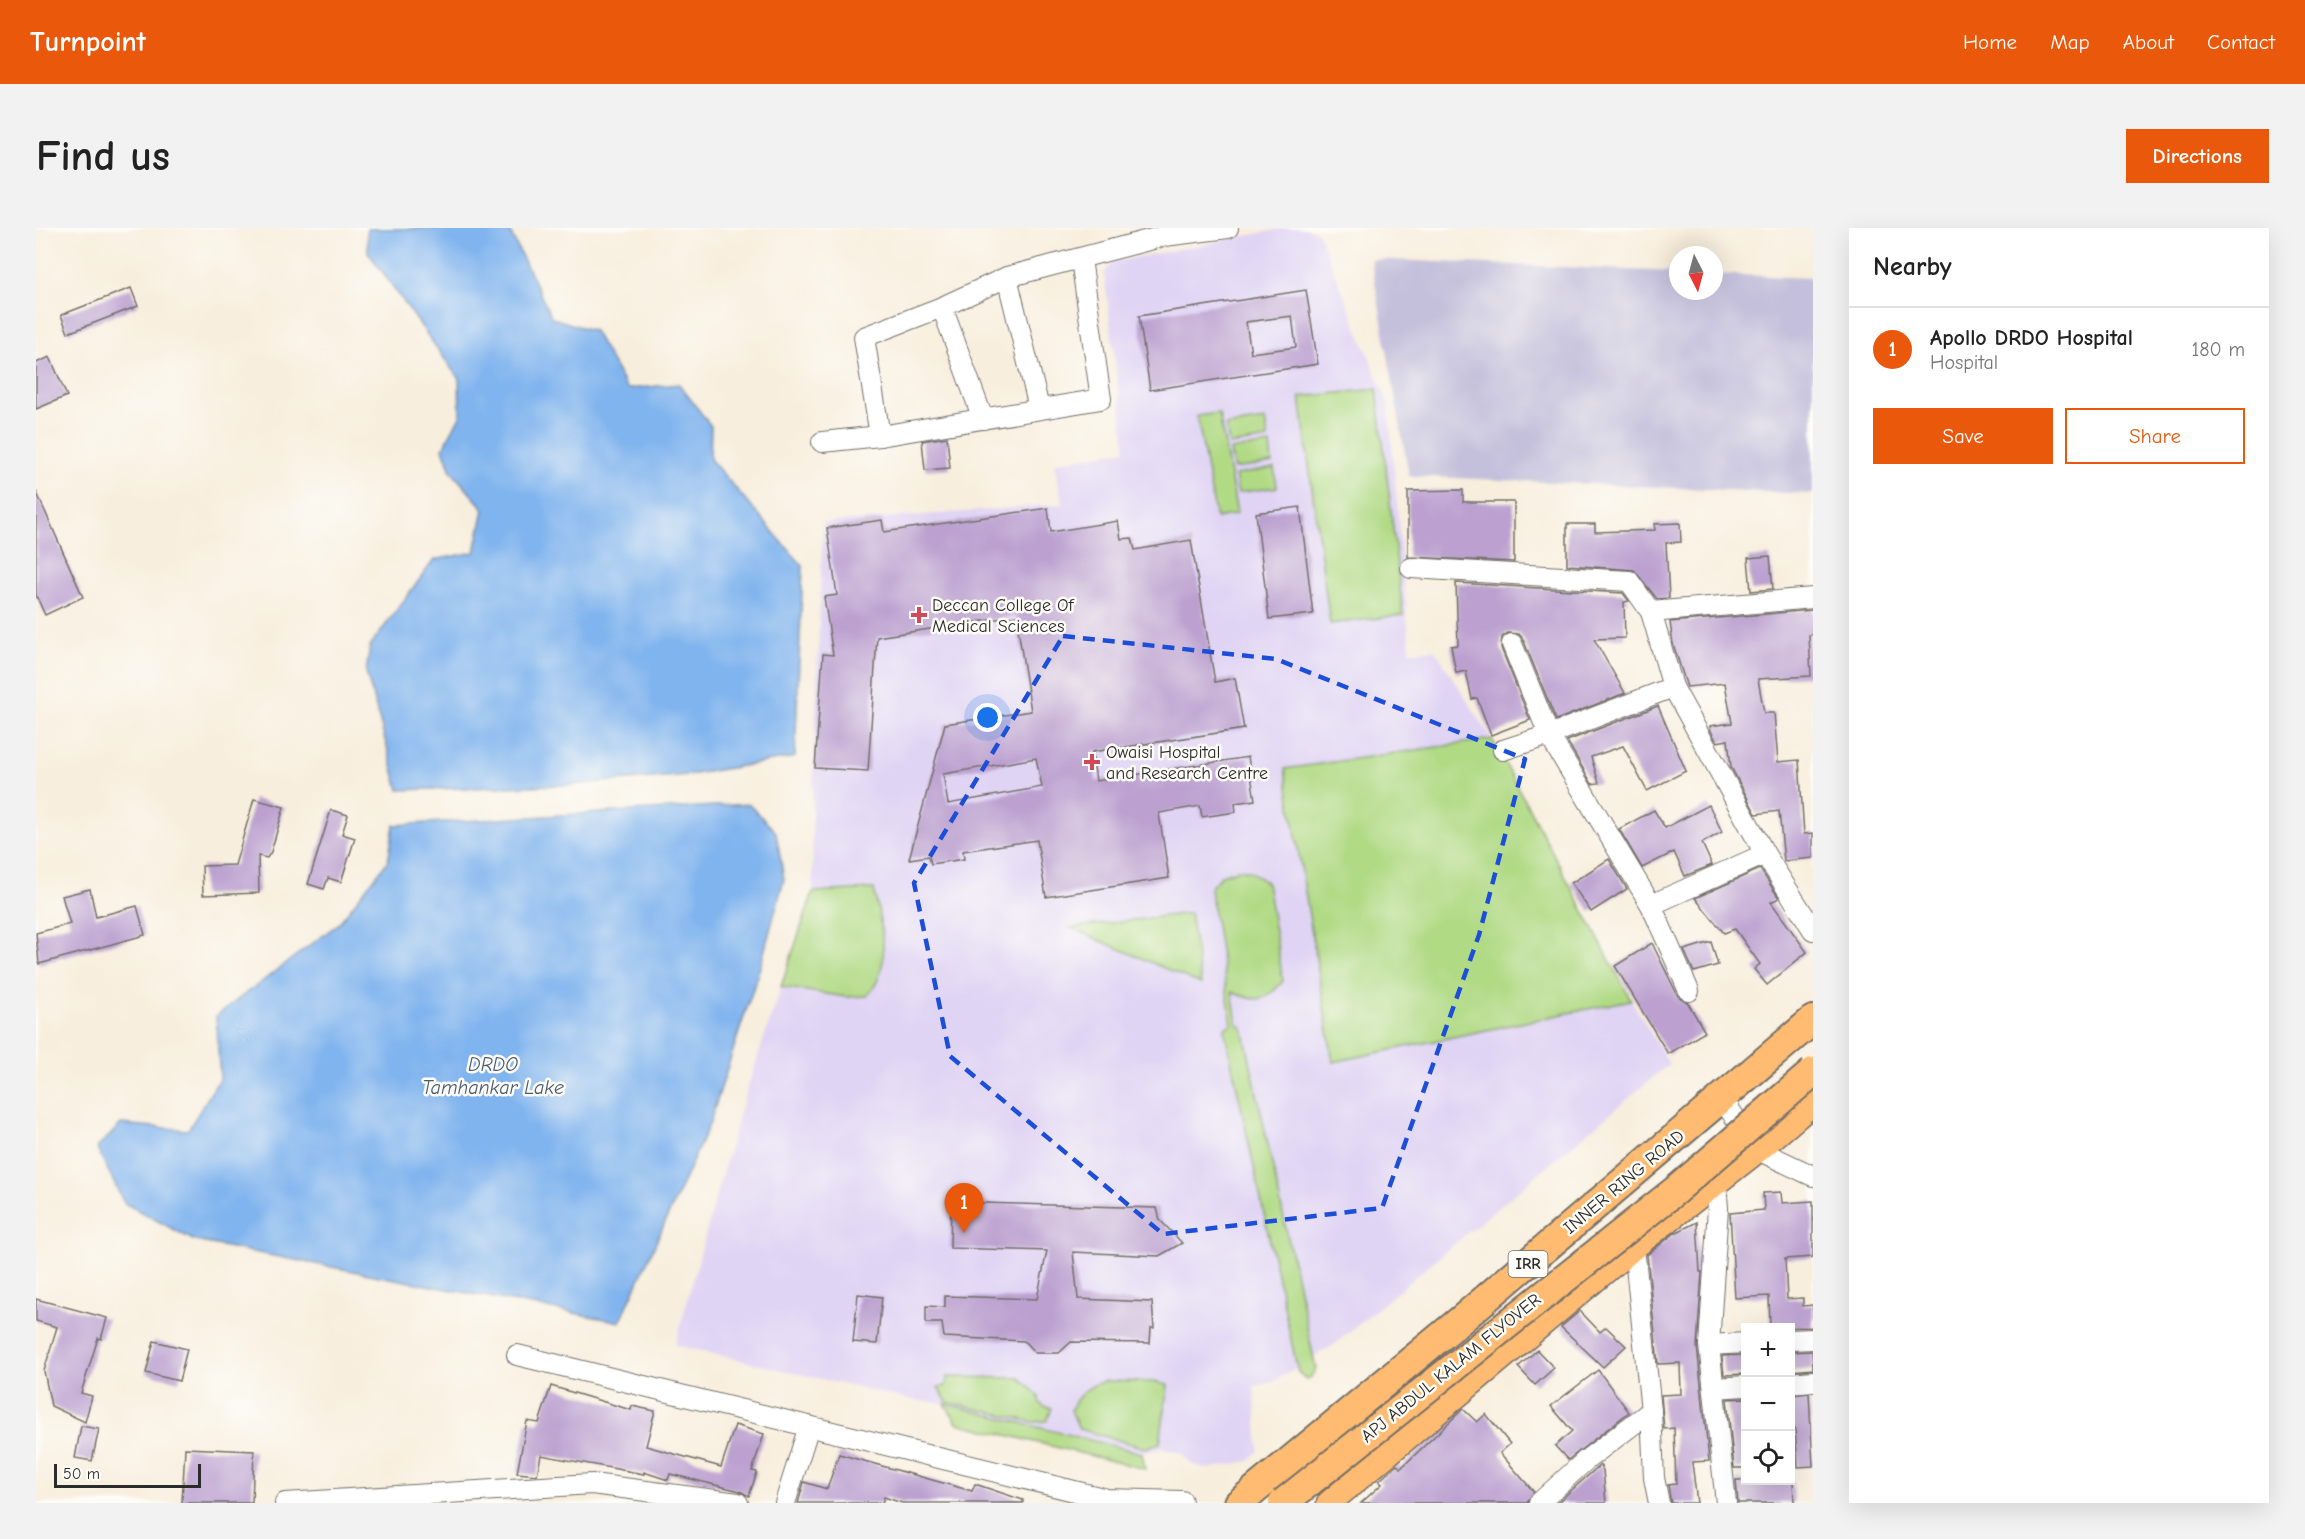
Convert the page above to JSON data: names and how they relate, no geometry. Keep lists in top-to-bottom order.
{
  "streets": {
    "highway": ["INNER RING ROAD", "IRR", "APJ ABDUL KALAM FLYOVER"]
  },
  "water": ["DRDO Tamhankar Lake"],
  "places": {
    "health": ["Deccan College Of Medical Sciences", "Owaisi Hospital and Research Centre"]
  },
  "scale_bar": "50 m",
  "north": "bottom",
  "page": {
    "header": "Turnpoint",
    "nav": [
      "Home",
      "Map",
      "About",
      "Contact"
    ],
    "buttons": [
      "Directions",
      ["Save", "Share"]
    ],
    "title": "Find us",
    "heading": "Nearby",
    "list": [
      {
        "mark": "1",
        "name": "Apollo DRDO Hospital",
        "note": "Hospital",
        "value": "180 m"
      }
    ],
    "pins": "1",
    "map_buttons": ["+", "−"],
    "scale": "50 m"
  }
}
